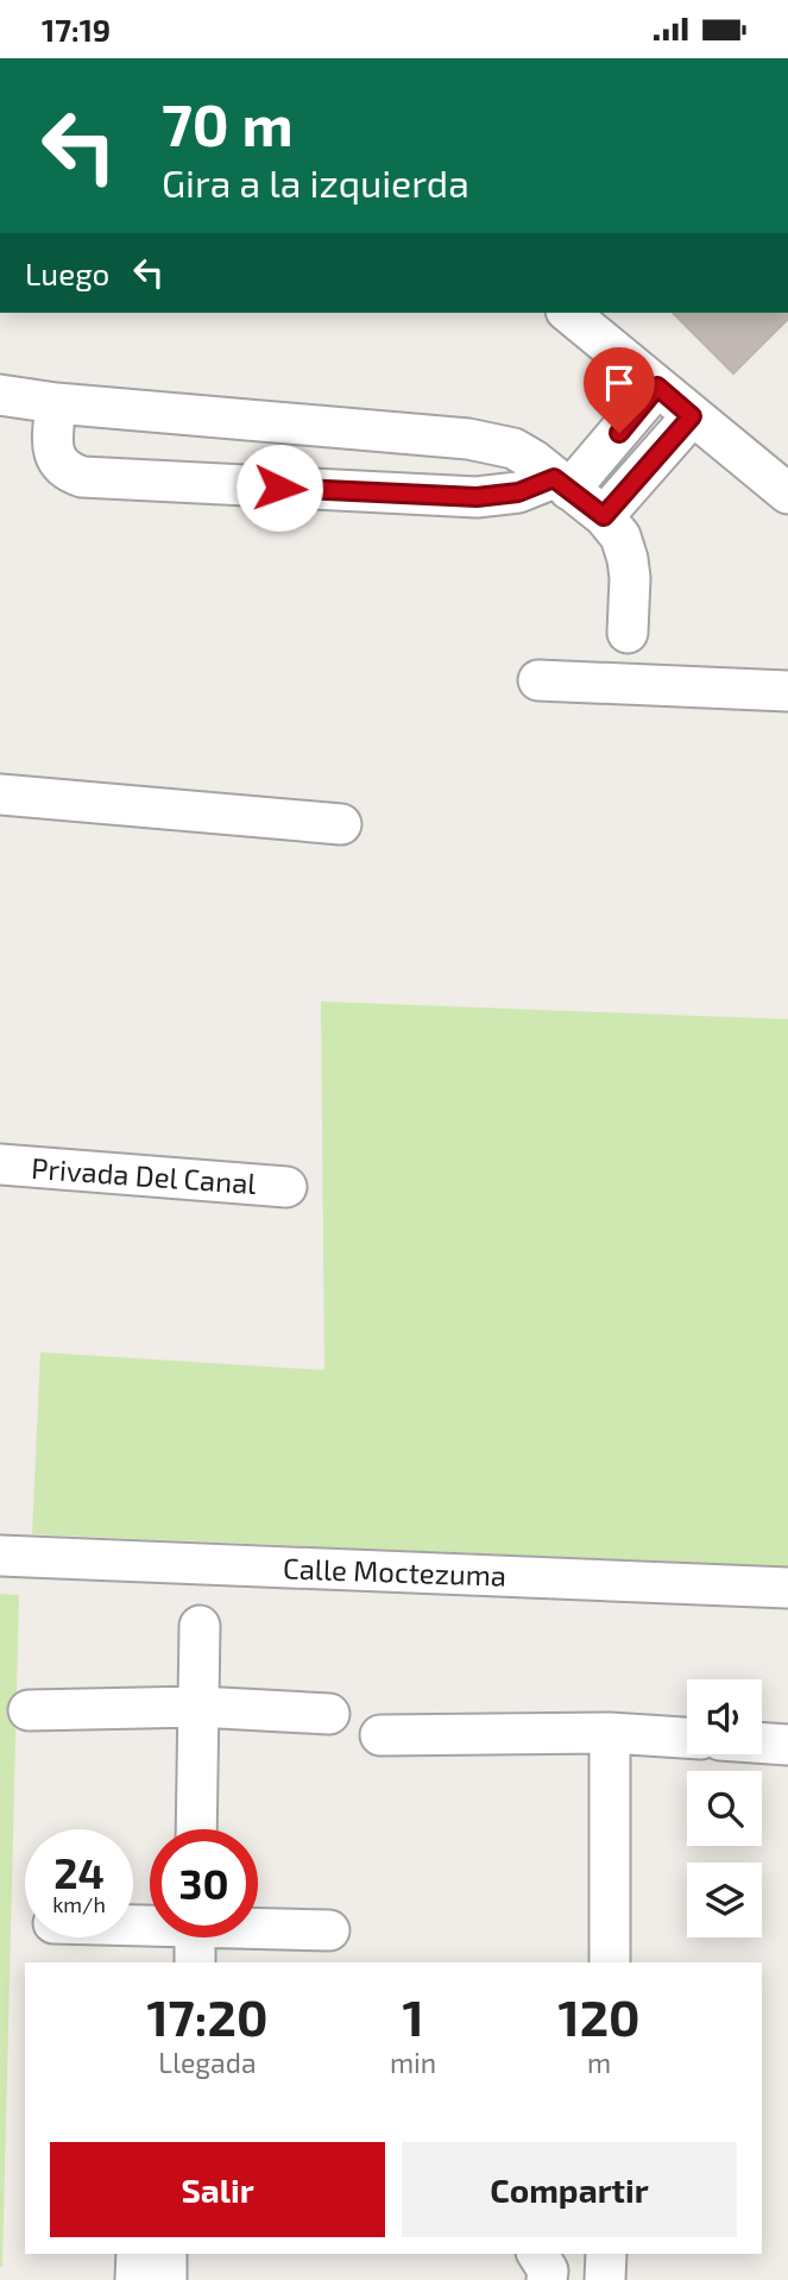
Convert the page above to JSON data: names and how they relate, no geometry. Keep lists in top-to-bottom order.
{
  "streets": {
    "street": ["Privada Del Canal", "Calle Moctezuma"]
  },
  "page": {
    "status": "17:19",
    "turn": ["70 m", "Gira a la izquierda"],
    "then": "Luego",
    "speed": "24 km/h",
    "limit": "30",
    "eta": [
      "17:20",
      "Llegada",
      "1",
      "min",
      "120",
      "m"
    ],
    "buttons": ["Salir", "Compartir"]
  }
}
